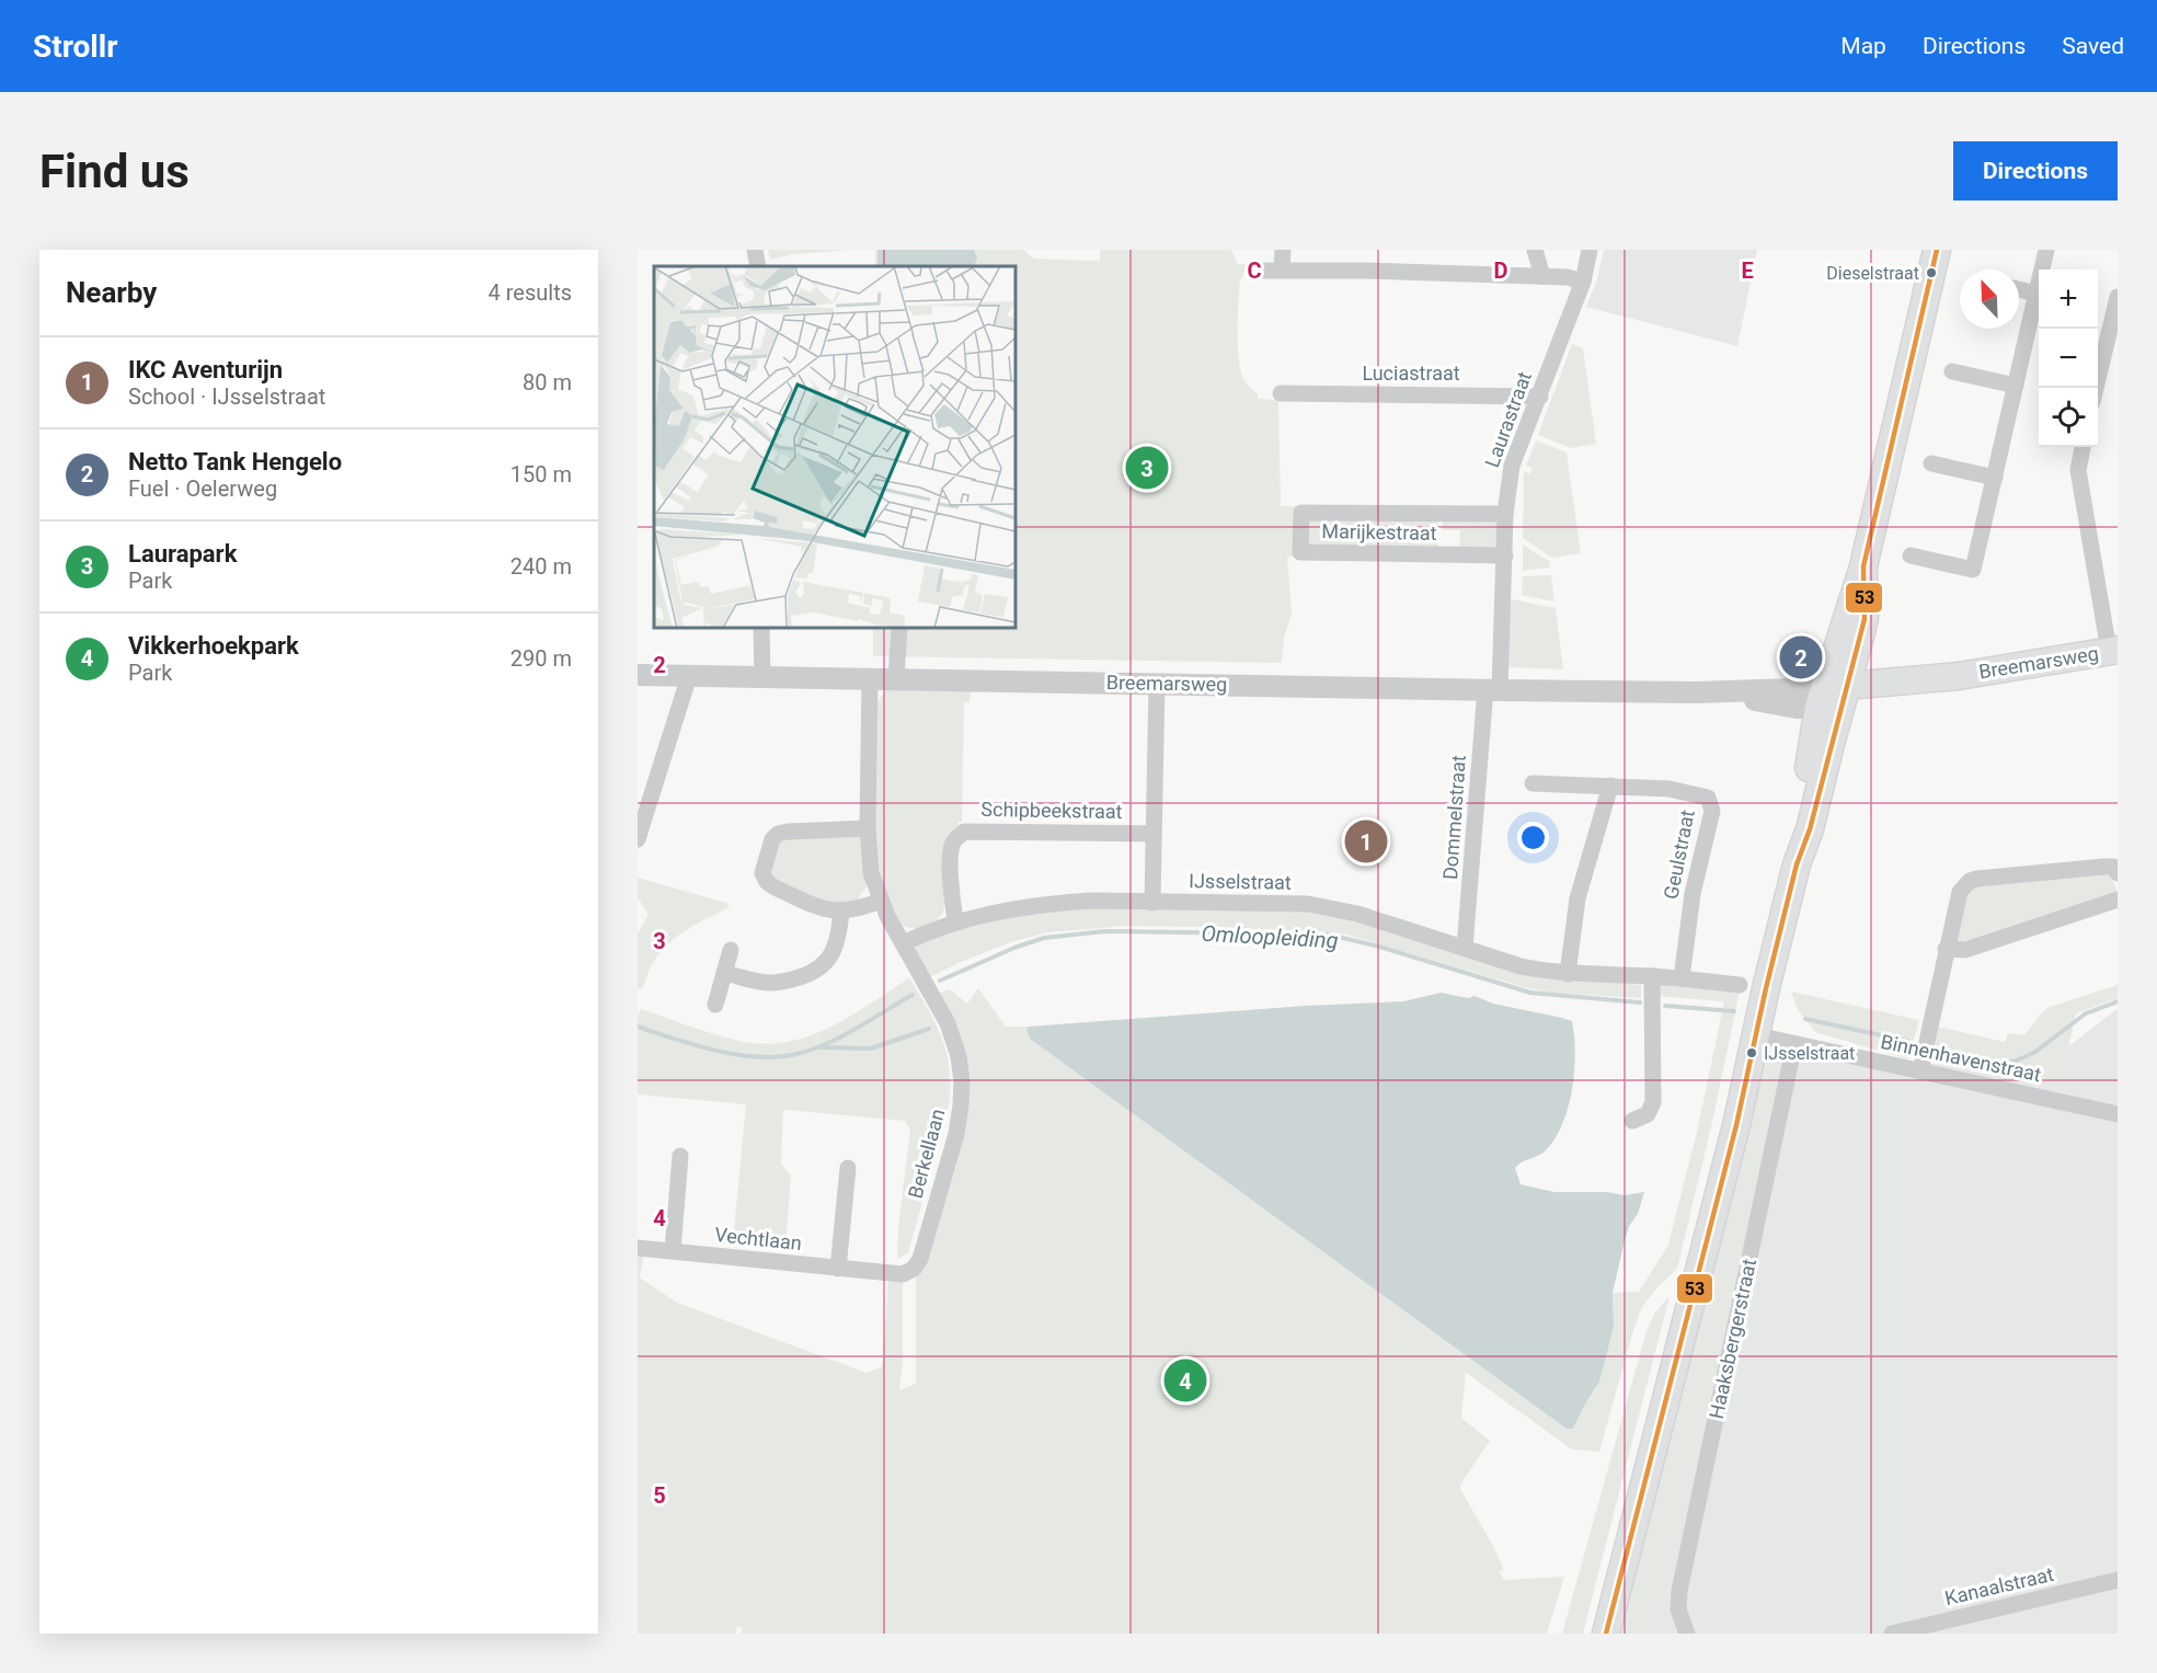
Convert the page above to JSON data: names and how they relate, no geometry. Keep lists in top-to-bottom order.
{
  "streets": {
    "main road": ["Breemarsweg"],
    "street": [
      "Luciastraat",
      "Laurastraat",
      "Marijkestraat",
      "Schipbeekstraat",
      "Dommelstraat",
      "Geulstraat",
      "IJsselstraat",
      "Binnenhavenstraat",
      "Berkellaan",
      "Vechtlaan",
      "Haaksbergerstraat",
      "Kanaalstraat"
    ]
  },
  "crossings": [
    ["Luciastraat", "Laurastraat"],
    ["Laurastraat", "Marijkestraat"],
    ["Laurastraat", "Breemarsweg"],
    ["Laurastraat", "Dommelstraat"],
    ["Breemarsweg", "Dommelstraat"],
    ["Breemarsweg", "Berkellaan"],
    ["Schipbeekstraat", "IJsselstraat"],
    ["Dommelstraat", "IJsselstraat"],
    ["Geulstraat", "IJsselstraat"],
    ["IJsselstraat", "Berkellaan"],
    ["Binnenhavenstraat", "Haaksbergerstraat"],
    ["Berkellaan", "Vechtlaan"]
  ],
  "water": ["Omloopleiding"],
  "places": ["Dieselstraat", "IJsselstraat"],
  "lines": ["transit line 53"],
  "north": "top left",
  "page": {
    "header": "Strollr",
    "nav": ["Map", "Directions", "Saved"],
    "buttons": "Directions",
    "title": "Find us",
    "heading": ["Nearby", "4 results"],
    "map_buttons": ["+", "−"],
    "list": [
      {
        "mark": "1",
        "name": "IKC Aventurijn",
        "note": "School · IJsselstraat",
        "value": "80 m"
      },
      {
        "mark": "2",
        "name": "Netto Tank Hengelo",
        "note": "Fuel · Oelerweg",
        "value": "150 m"
      },
      {
        "mark": "3",
        "name": "Laurapark",
        "note": "Park",
        "value": "240 m"
      },
      {
        "mark": "4",
        "name": "Vikkerhoekpark",
        "note": "Park",
        "value": "290 m"
      }
    ],
    "pins": [
      "3",
      "2",
      "1",
      "4"
    ]
  },
  "grid": {
    "columns": ["C", "D", "E"],
    "rows": [
      "2",
      "3",
      "4",
      "5"
    ]
  }
}
